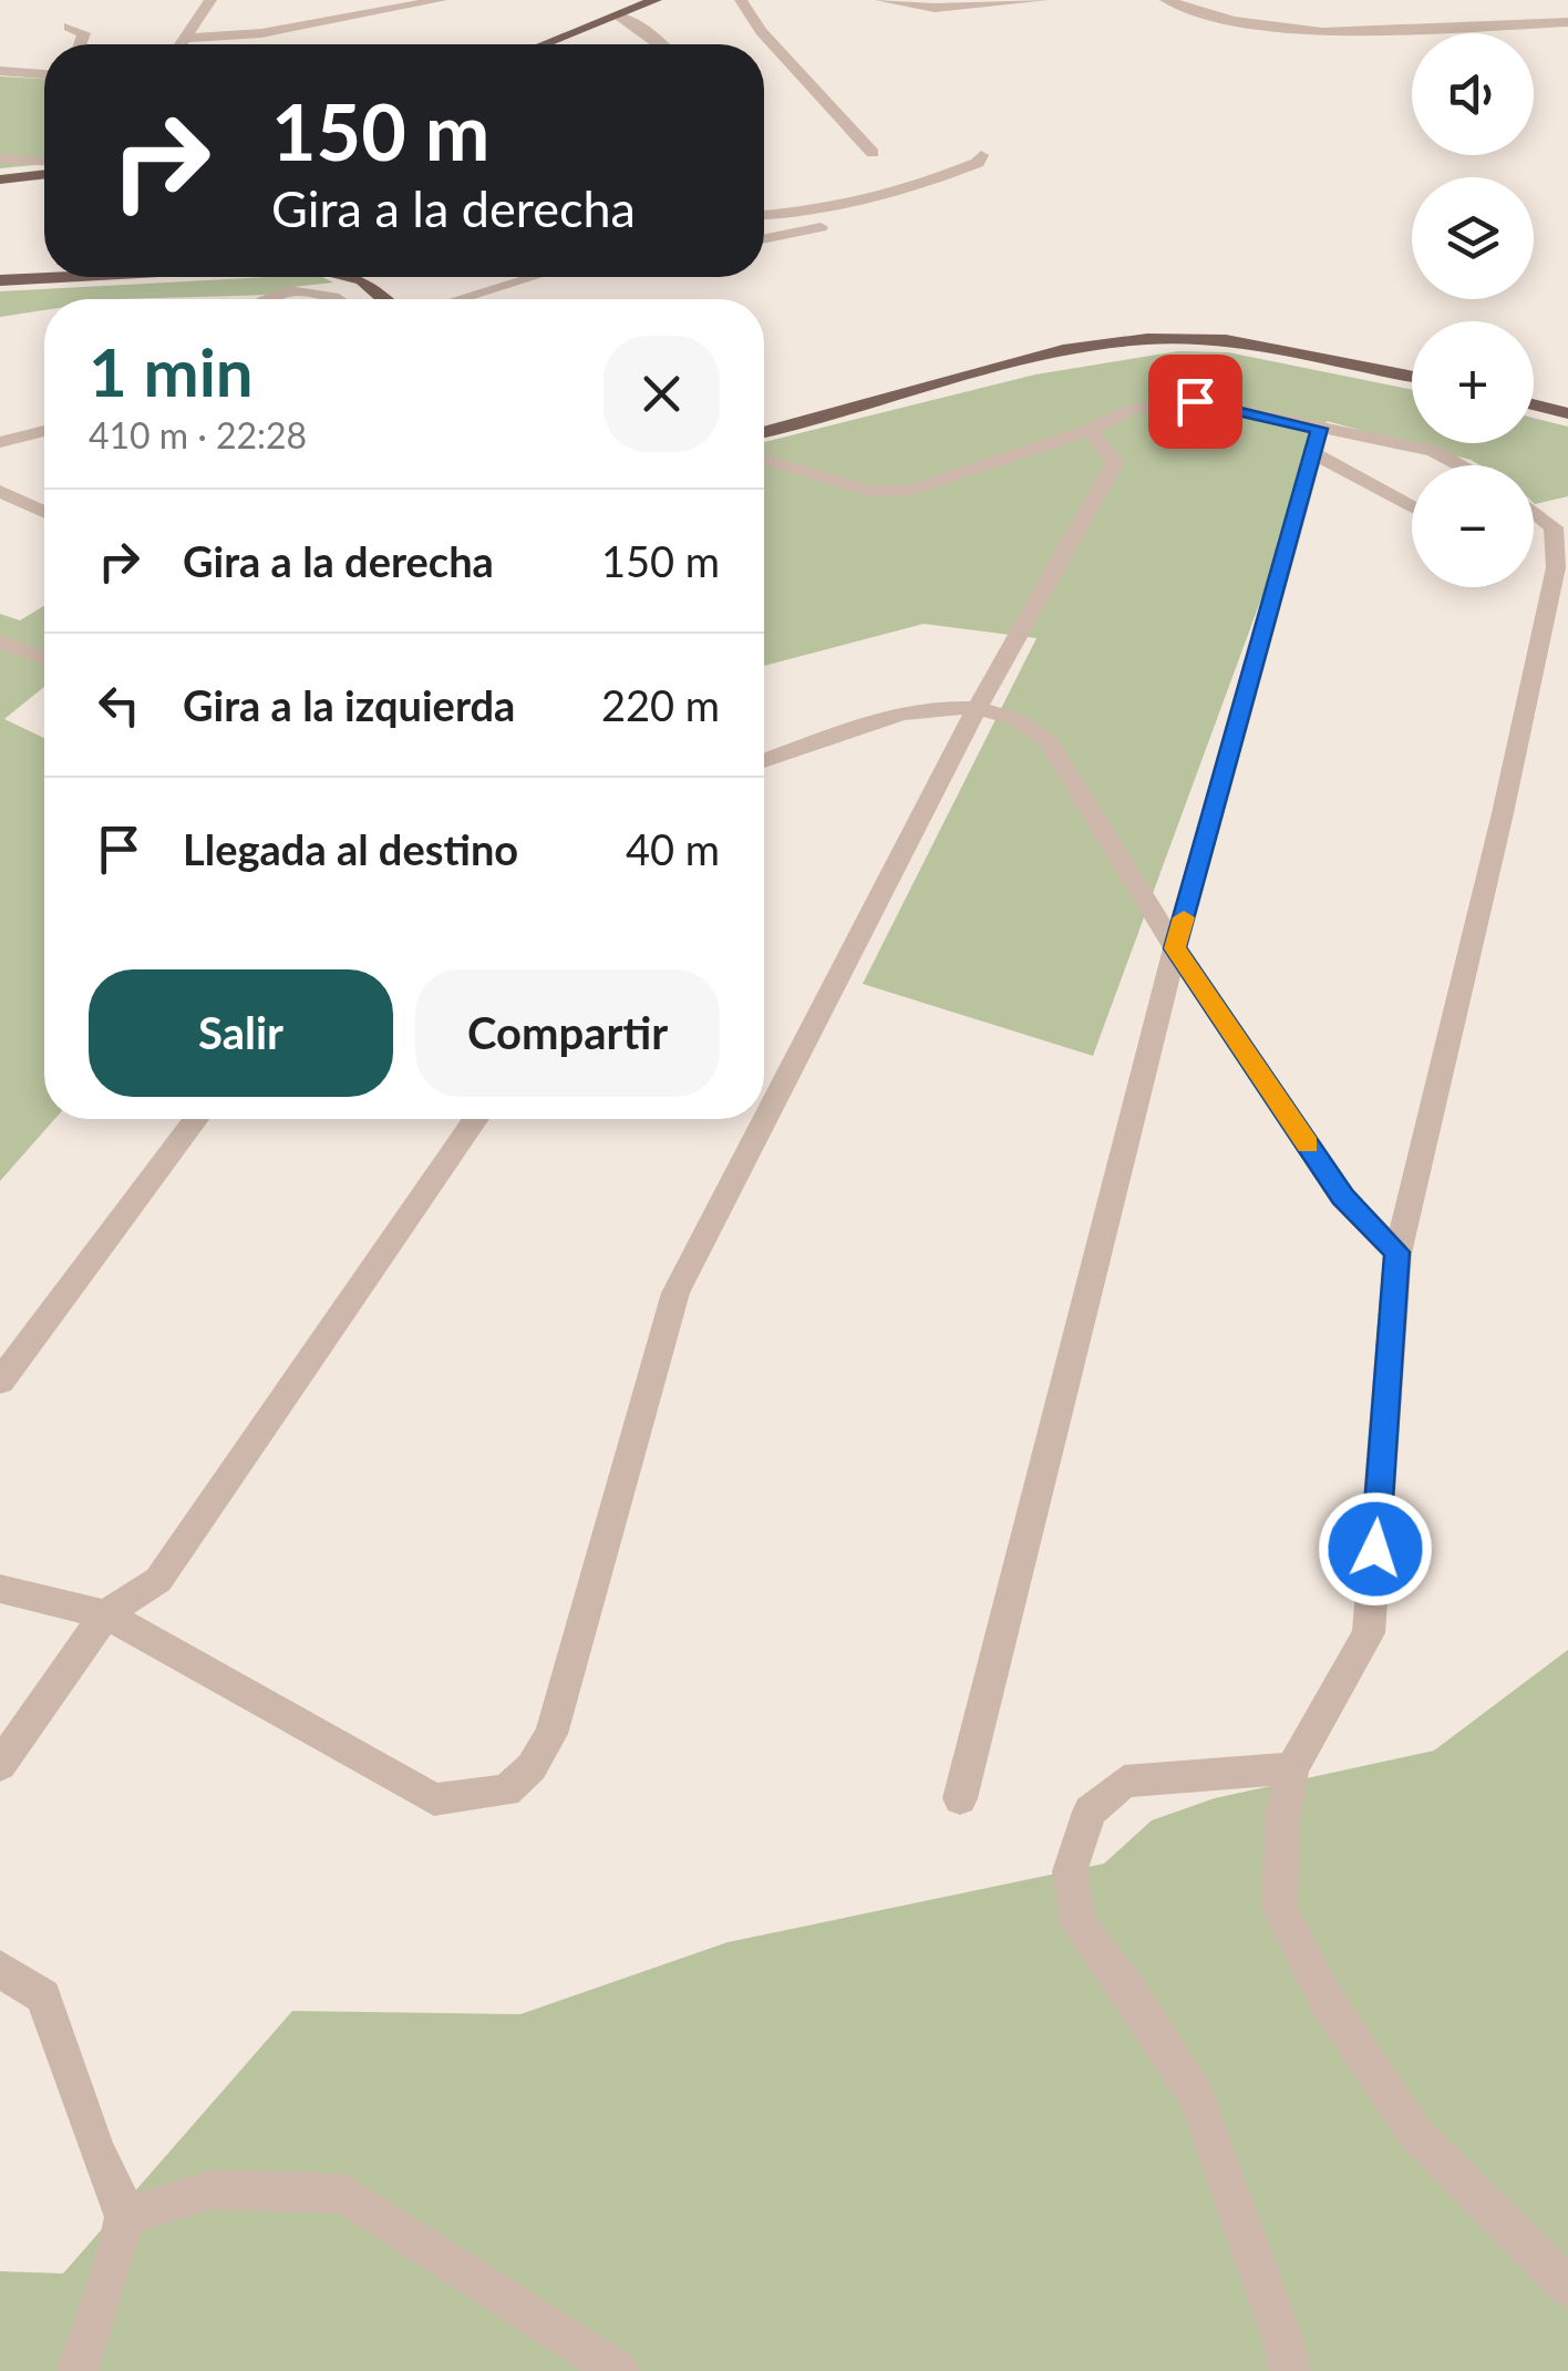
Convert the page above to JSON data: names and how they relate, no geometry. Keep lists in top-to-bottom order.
{
  "page": {
    "map_buttons": ["+", "−"],
    "turn": ["150 m", "Gira a la derecha"],
    "heading": ["1 min", "410 m · 22:28"],
    "list": [
      {
        "name": "Gira a la derecha",
        "value": "150 m"
      },
      {
        "name": "Gira a la izquierda",
        "value": "220 m"
      },
      {
        "name": "Llegada al destino",
        "value": "40 m"
      }
    ],
    "buttons": ["Salir", "Compartir"]
  }
}
